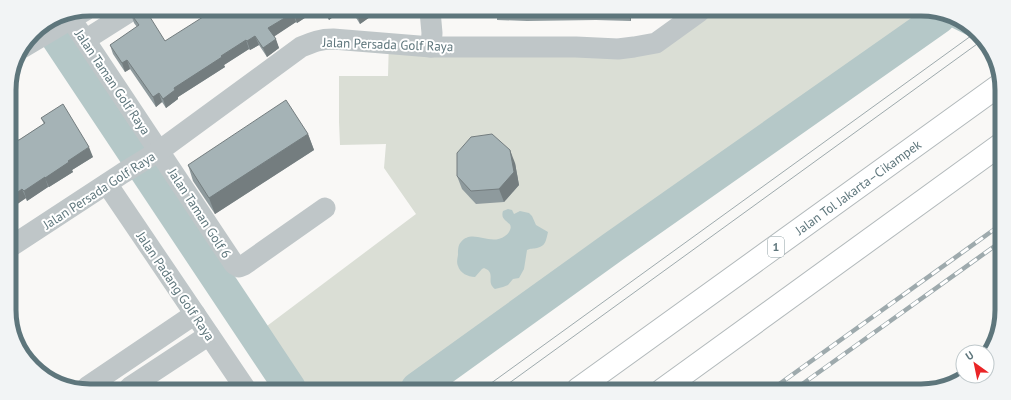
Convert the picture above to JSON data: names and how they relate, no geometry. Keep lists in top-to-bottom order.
{
  "streets": {
    "highway": ["Jalan Tol Jakarta–Cikampek", "1"],
    "street": [
      "Jalan Persada Golf Raya",
      "Jalan Taman Golf Raya",
      "Jalan Taman Golf 6",
      "Jalan Padang Golf Raya"
    ]
  },
  "crossings": [
    ["Jalan Persada Golf Raya", "Jalan Taman Golf Raya"],
    ["Jalan Persada Golf Raya", "Jalan Taman Golf 6"],
    ["Jalan Persada Golf Raya", "Jalan Padang Golf Raya"],
    ["Jalan Taman Golf Raya", "Jalan Taman Golf 6"]
  ],
  "north": "top left"
}
